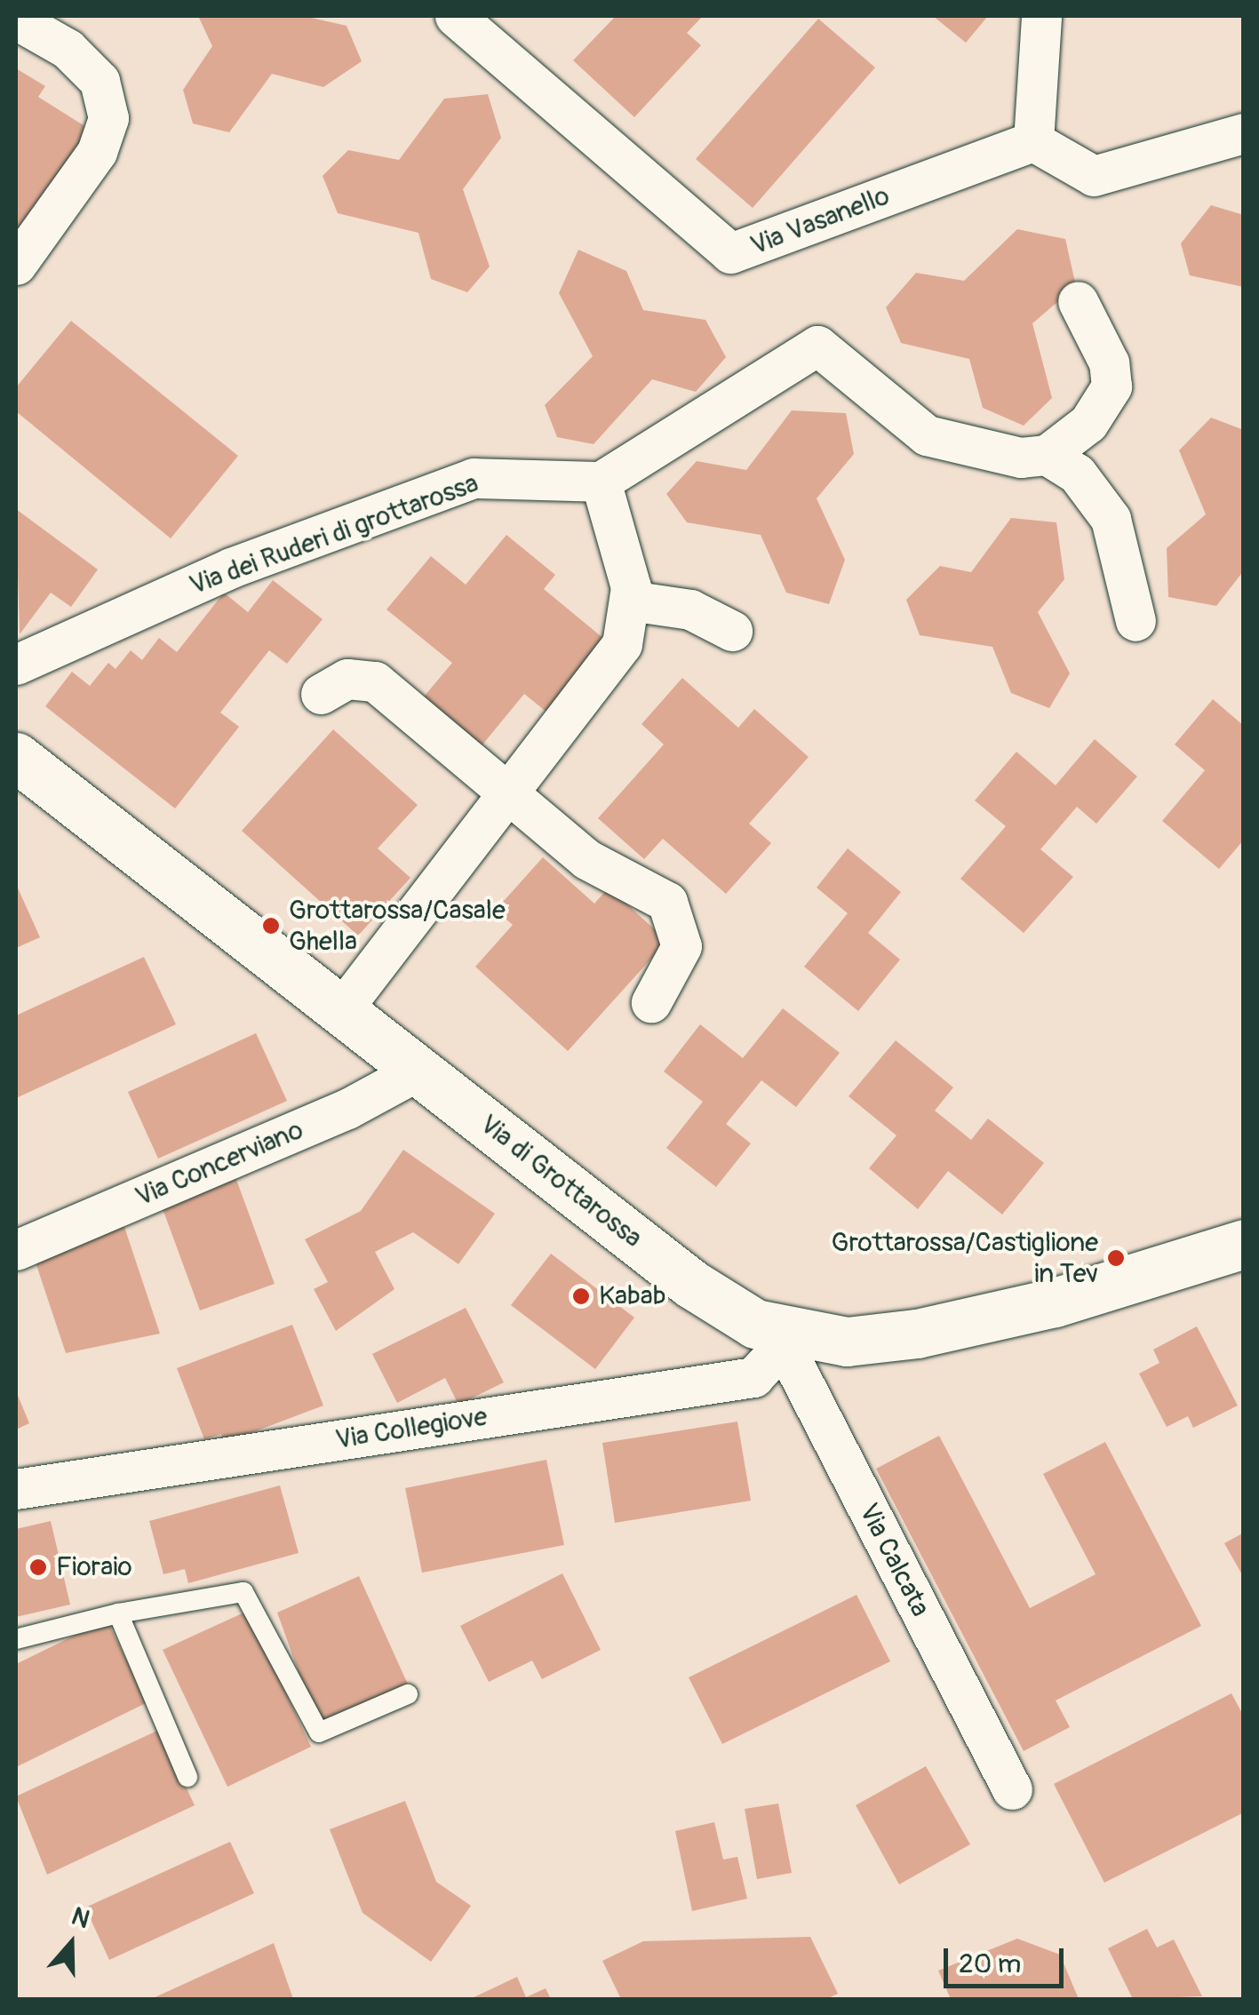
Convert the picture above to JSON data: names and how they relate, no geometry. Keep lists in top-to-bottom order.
{
  "streets": {
    "street": [
      "Via Vasanello",
      "Via dei Ruderi di grottarossa",
      "Via Concerviano",
      "Via di Grottarossa",
      "Via Collegiove",
      "Via Calcata"
    ]
  },
  "crossings": [
    ["Via Concerviano", "Via di Grottarossa"],
    ["Via di Grottarossa", "Via Collegiove"],
    ["Via di Grottarossa", "Via Calcata"],
    ["Via Collegiove", "Via Calcata"]
  ],
  "places": [
    "Grottarossa/Casale Ghella",
    "Grottarossa/Castiglione in Tev",
    "Kabab",
    "Fioraio"
  ],
  "scale_bar": "20 m",
  "north": "top"
}
